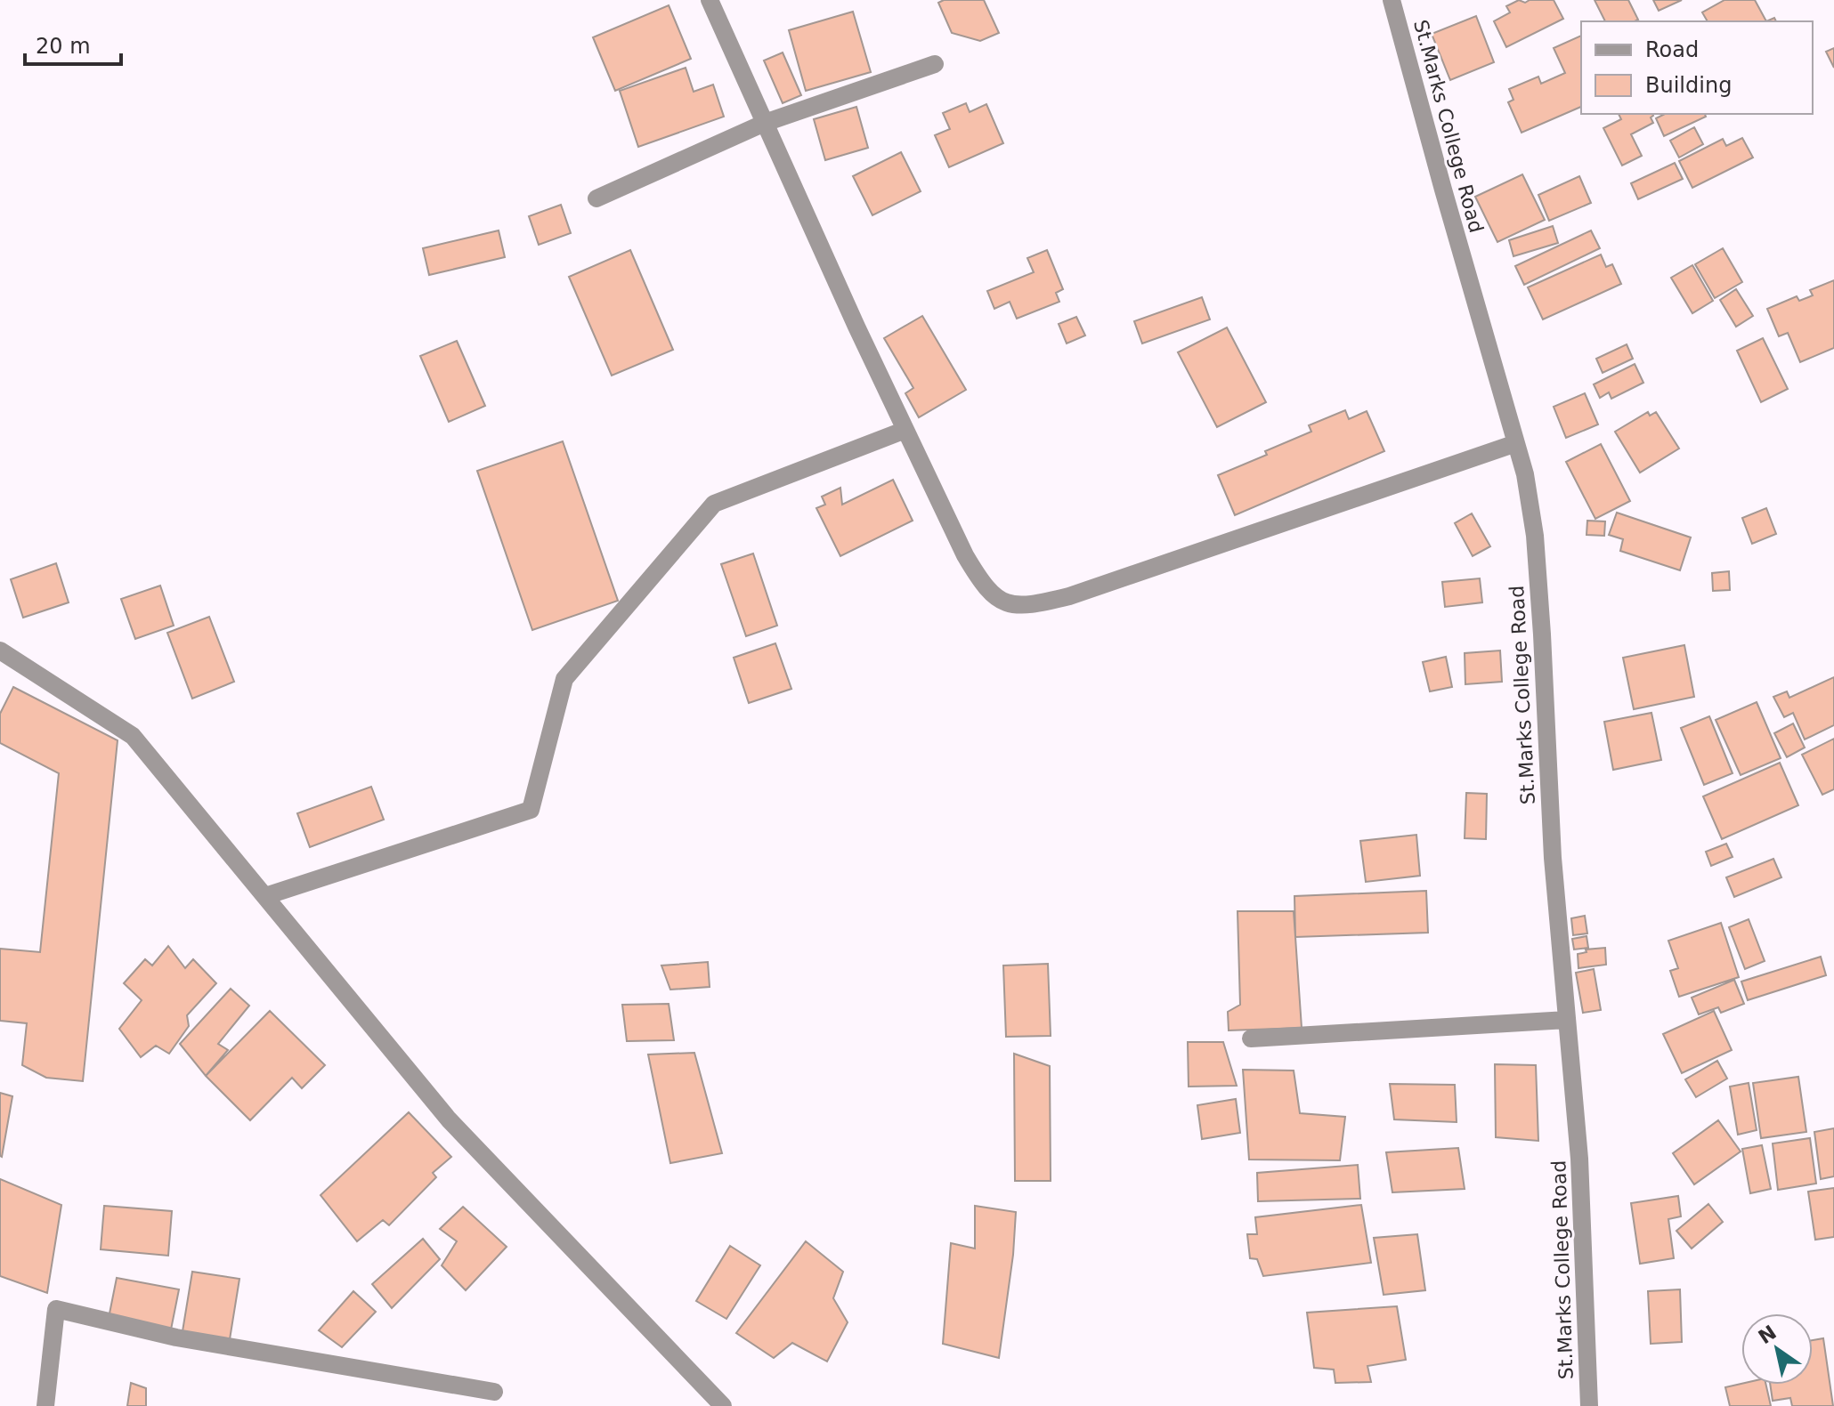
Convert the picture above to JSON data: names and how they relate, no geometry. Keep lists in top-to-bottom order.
{
  "streets": {
    "street": ["St.Marks College Road"]
  },
  "legend": ["Road", "Building"],
  "scale_bar": "20 m",
  "north": "top left"
}
